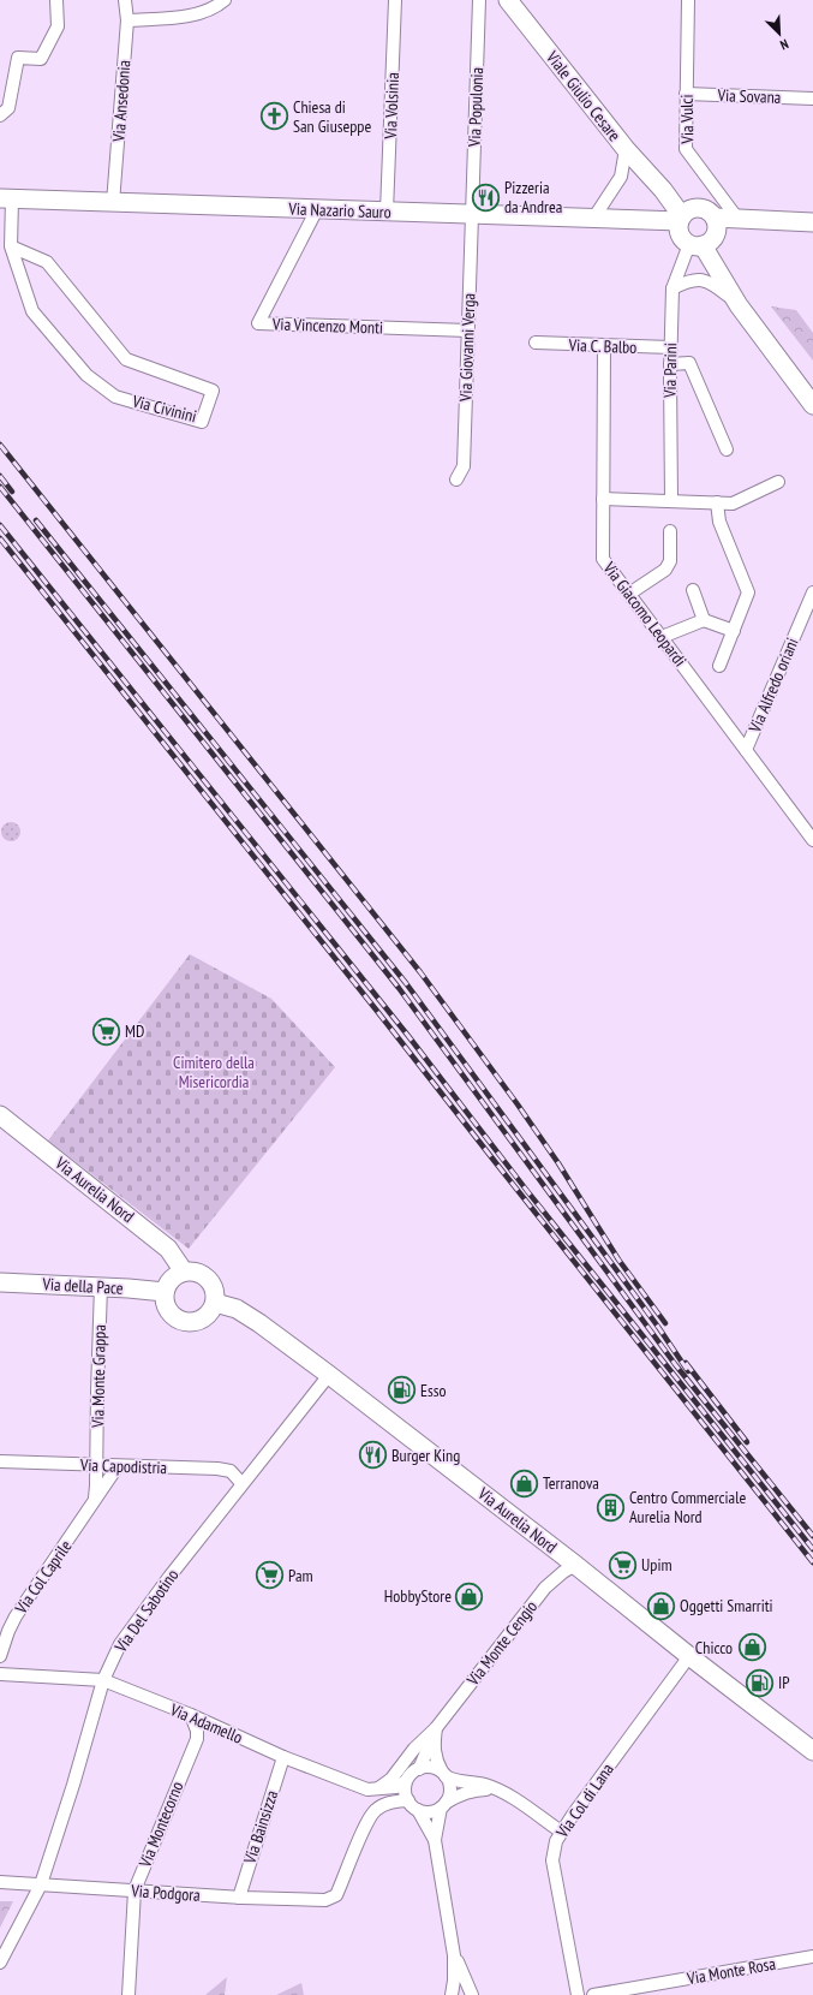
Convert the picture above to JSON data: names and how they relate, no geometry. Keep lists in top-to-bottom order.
{
  "streets": {
    "main road": [
      "Viale Giulio Cesare",
      "Via Nazario Sauro",
      "Via Aurelia Nord",
      "Via della Pace"
    ],
    "street": [
      "Via Sovana",
      "Via Ansedonia",
      "Via Volsinia",
      "Via Populonia",
      "Via Vulci",
      "Via Vincenzo Monti",
      "Via C. Balbo",
      "Via Giovanni Verga",
      "Via Parini",
      "Via Civinini",
      "Via Giacomo Leopardi",
      "Via Alfredo oriani",
      "Via Monte Grappa",
      "Via Capodistria",
      "Via Col Caprile",
      "Via Del Sabotino",
      "Via Monte Cengio",
      "Via Adamello",
      "Via Col di Lana",
      "Via Montecorno",
      "Via Bainsizza",
      "Via Podgora",
      "Via Monte Rosa"
    ]
  },
  "crossings": [
    ["Viale Giulio Cesare", "Via Nazario Sauro"],
    ["Viale Giulio Cesare", "Via Parini"],
    ["Via Sovana", "Via Vulci"],
    ["Via Ansedonia", "Via Nazario Sauro"],
    ["Via Volsinia", "Via Nazario Sauro"],
    ["Via Populonia", "Via Nazario Sauro"],
    ["Via Populonia", "Via Giovanni Verga"],
    ["Via Nazario Sauro", "Via Vincenzo Monti"],
    ["Via Nazario Sauro", "Via Giovanni Verga"],
    ["Via Nazario Sauro", "Via Civinini"],
    ["Via Vincenzo Monti", "Via Giovanni Verga"],
    ["Via C. Balbo", "Via Parini"],
    ["Via C. Balbo", "Via Giacomo Leopardi"],
    ["Via Giacomo Leopardi", "Via Alfredo oriani"],
    ["Via Aurelia Nord", "Via della Pace"],
    ["Via Aurelia Nord", "Via Del Sabotino"],
    ["Via Aurelia Nord", "Via Monte Cengio"],
    ["Via Aurelia Nord", "Via Col di Lana"],
    ["Via della Pace", "Via Monte Grappa"],
    ["Via Monte Grappa", "Via Capodistria"],
    ["Via Monte Grappa", "Via Col Caprile"],
    ["Via Capodistria", "Via Col Caprile"],
    ["Via Capodistria", "Via Del Sabotino"],
    ["Via Del Sabotino", "Via Adamello"],
    ["Via Del Sabotino", "Via Podgora"],
    ["Via Monte Cengio", "Via Adamello"],
    ["Via Adamello", "Via Montecorno"],
    ["Via Adamello", "Via Bainsizza"],
    ["Via Montecorno", "Via Podgora"],
    ["Via Bainsizza", "Via Podgora"]
  ],
  "parks": ["Cimitero della Misericordia"],
  "places": {
    "church": ["Chiesa di San Giuseppe"],
    "restaurant": ["Pizzeria da Andrea", "Burger King"],
    "supermarket": ["MD", "Upim", "Pam"],
    "fuel station": ["Esso", "IP"],
    "shop": [
      "Terranova",
      "HobbyStore",
      "Oggetti Smarriti",
      "Chicco"
    ],
    "building": ["Centro Commerciale Aurelia Nord"]
  },
  "north": "bottom right"
}
